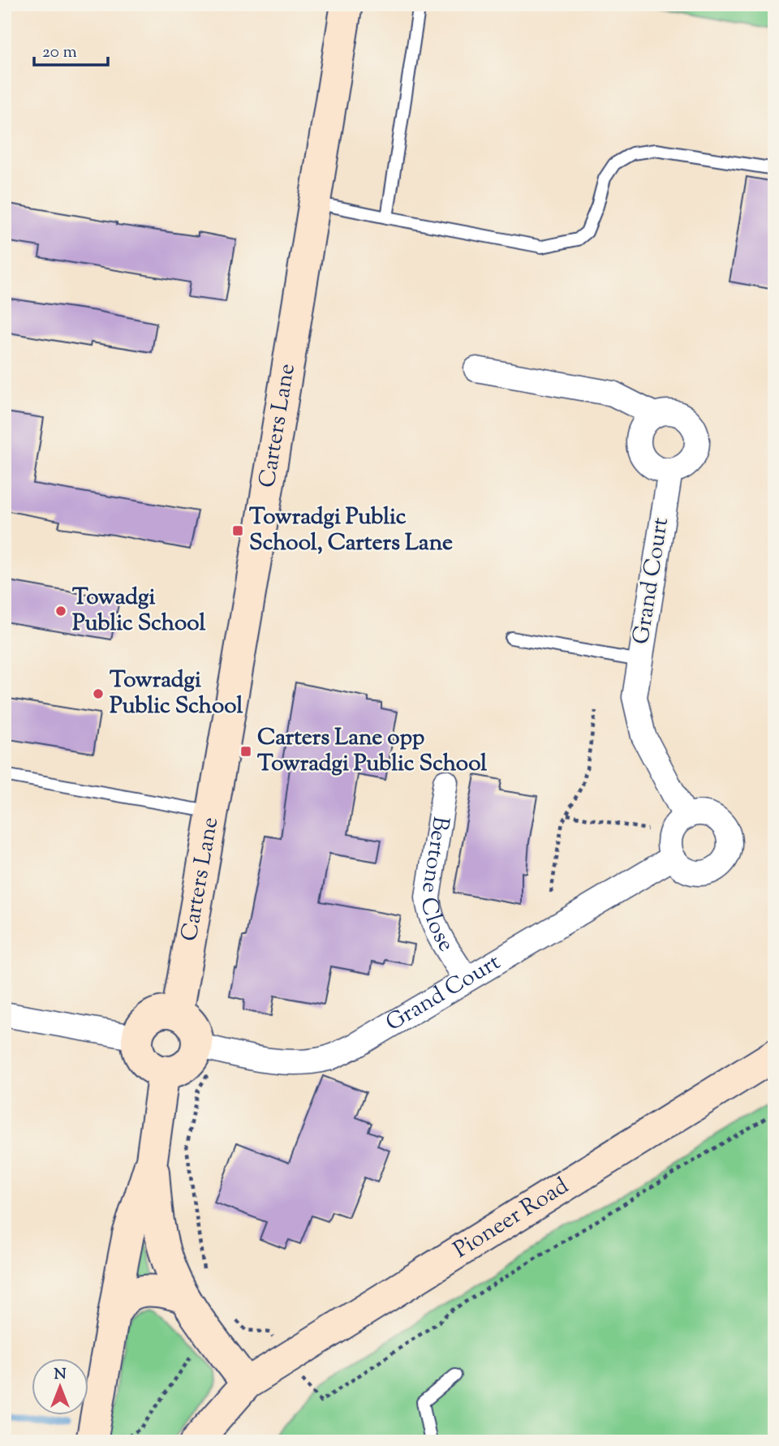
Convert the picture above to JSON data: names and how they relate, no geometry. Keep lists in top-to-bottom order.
{
  "streets": {
    "main road": ["Carters Lane", "Pioneer Road"],
    "street": ["Grand Court", "Bertone Close"]
  },
  "crossings": [
    ["Carters Lane", "Grand Court"],
    ["Grand Court", "Bertone Close"]
  ],
  "places": {
    "transit": ["Towradgi Public School, Carters Lane", "Carters Lane opp Towradgi Public School"],
    "other": ["Towadgi Public School", "Towradgi Public School"]
  },
  "scale_bar": "20 m",
  "north": "top"
}
